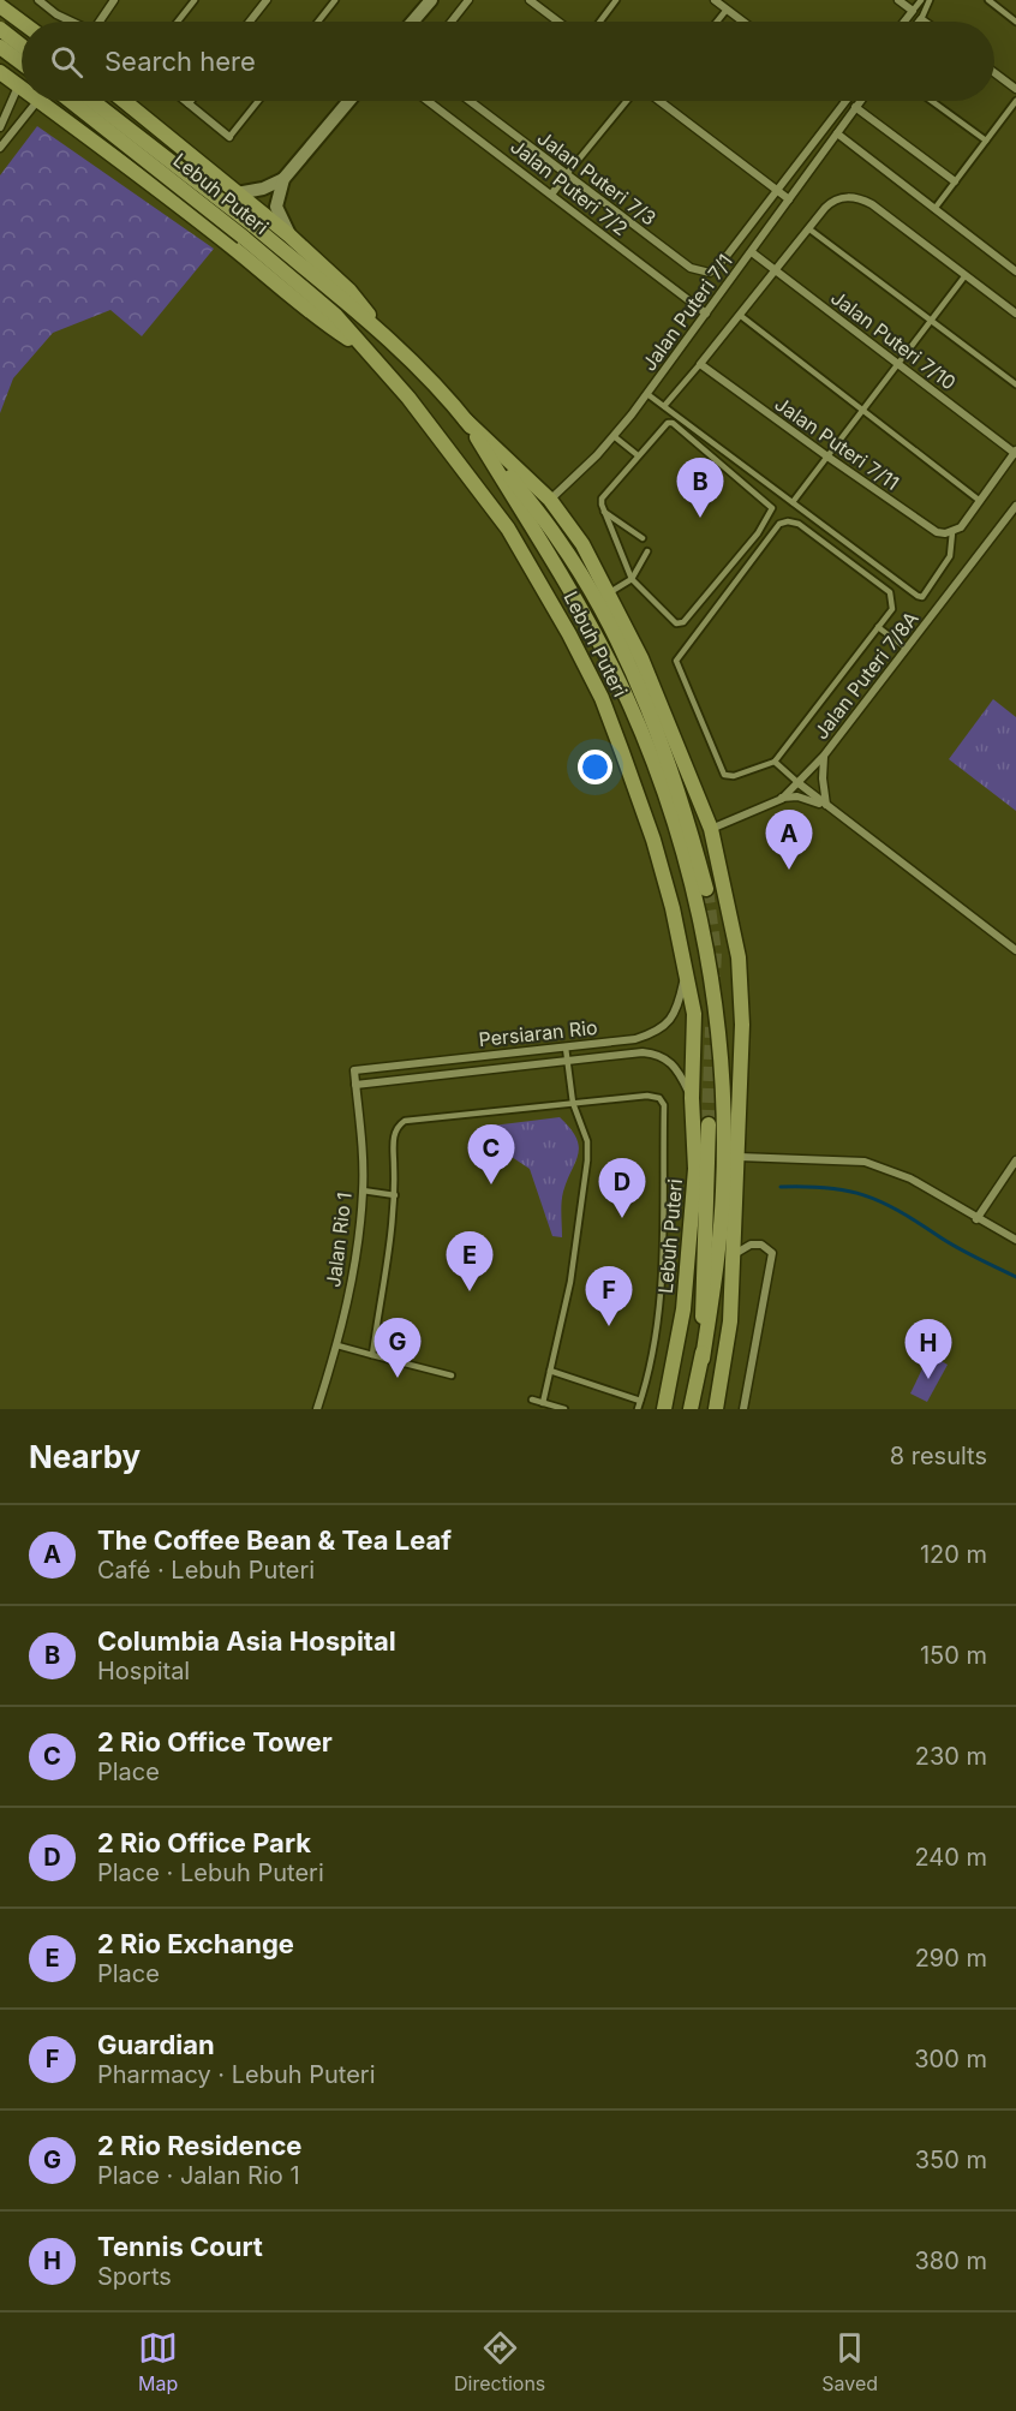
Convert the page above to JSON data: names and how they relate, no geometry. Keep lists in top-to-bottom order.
{
  "streets": {
    "main road": ["Lebuh Puteri"],
    "street": [
      "Jalan Puteri 7/3",
      "Jalan Puteri 7/2",
      "Jalan Puteri 7/1",
      "Jalan Puteri 7/10",
      "Jalan Puteri 7/11",
      "Jalan Puteri 7/8A",
      "Persiaran Rio",
      "Jalan Rio 1"
    ]
  },
  "crossings": [
    ["Jalan Puteri 7/2", "Jalan Puteri 7/1"],
    ["Lebuh Puteri", "Jalan Puteri 7/1"],
    ["Lebuh Puteri", "Jalan Puteri 7/8A"],
    ["Lebuh Puteri", "Persiaran Rio"],
    ["Jalan Puteri 7/1", "Jalan Puteri 7/10"],
    ["Persiaran Rio", "Jalan Rio 1"]
  ],
  "page": {
    "search": "Search here",
    "pins": [
      "B",
      "A",
      "C",
      "D",
      "E",
      "F",
      "G",
      "H"
    ],
    "heading": ["Nearby", "8 results"],
    "list": [
      {
        "mark": "A",
        "name": "The Coffee Bean & Tea Leaf",
        "note": "Café · Lebuh Puteri",
        "value": "120 m"
      },
      {
        "mark": "B",
        "name": "Columbia Asia Hospital",
        "note": "Hospital",
        "value": "150 m"
      },
      {
        "mark": "C",
        "name": "2 Rio Office Tower",
        "note": "Place",
        "value": "230 m"
      },
      {
        "mark": "D",
        "name": "2 Rio Office Park",
        "note": "Place · Lebuh Puteri",
        "value": "240 m"
      },
      {
        "mark": "E",
        "name": "2 Rio Exchange",
        "note": "Place",
        "value": "290 m"
      },
      {
        "mark": "F",
        "name": "Guardian",
        "note": "Pharmacy · Lebuh Puteri",
        "value": "300 m"
      },
      {
        "mark": "G",
        "name": "2 Rio Residence",
        "note": "Place · Jalan Rio 1",
        "value": "350 m"
      },
      {
        "mark": "H",
        "name": "Tennis Court",
        "note": "Sports",
        "value": "380 m"
      }
    ],
    "nav": ["Map", "Directions", "Saved"]
  }
}
